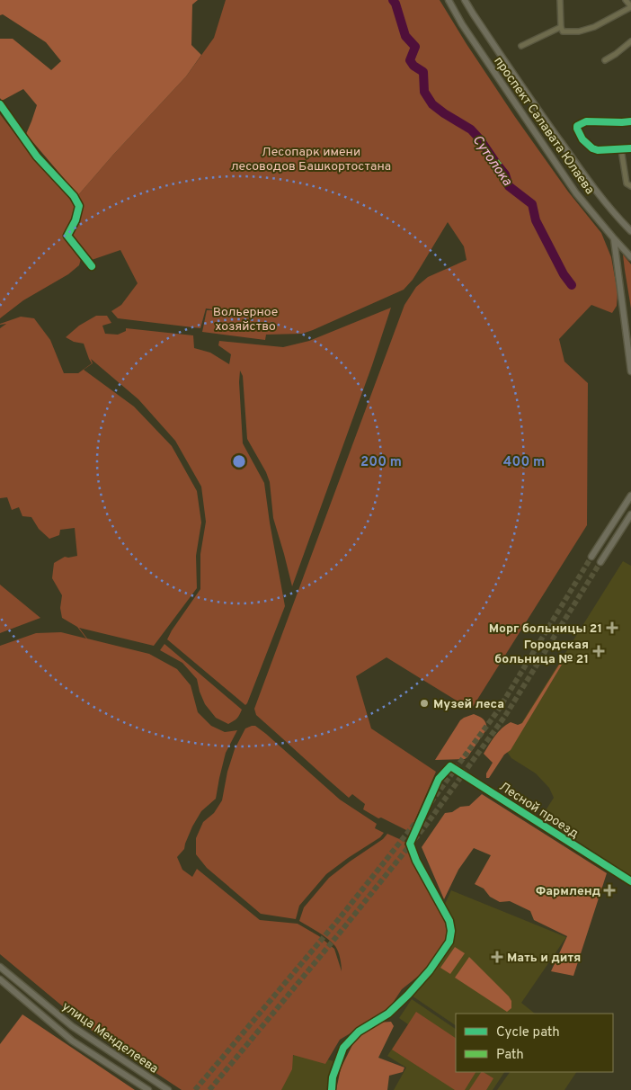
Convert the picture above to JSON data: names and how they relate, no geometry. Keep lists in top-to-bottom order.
{
  "streets": {
    "main road": ["проспект Салавата Юлаева", "улица Менделеева"],
    "street": ["Лесной проезд"]
  },
  "water": ["Сутолока"],
  "parks": ["Лесопарк имени лесоводов Башкортостана", "Вольерное хозяйство"],
  "places": {
    "health": [
      "Морг больницы 21",
      "Городская больница № 21",
      "Фармленд",
      "Мать и дитя"
    ],
    "other": ["Музей леса"]
  },
  "legend": ["Cycle path", "Path"],
  "rings": ["200 m", "400 m"]
}
